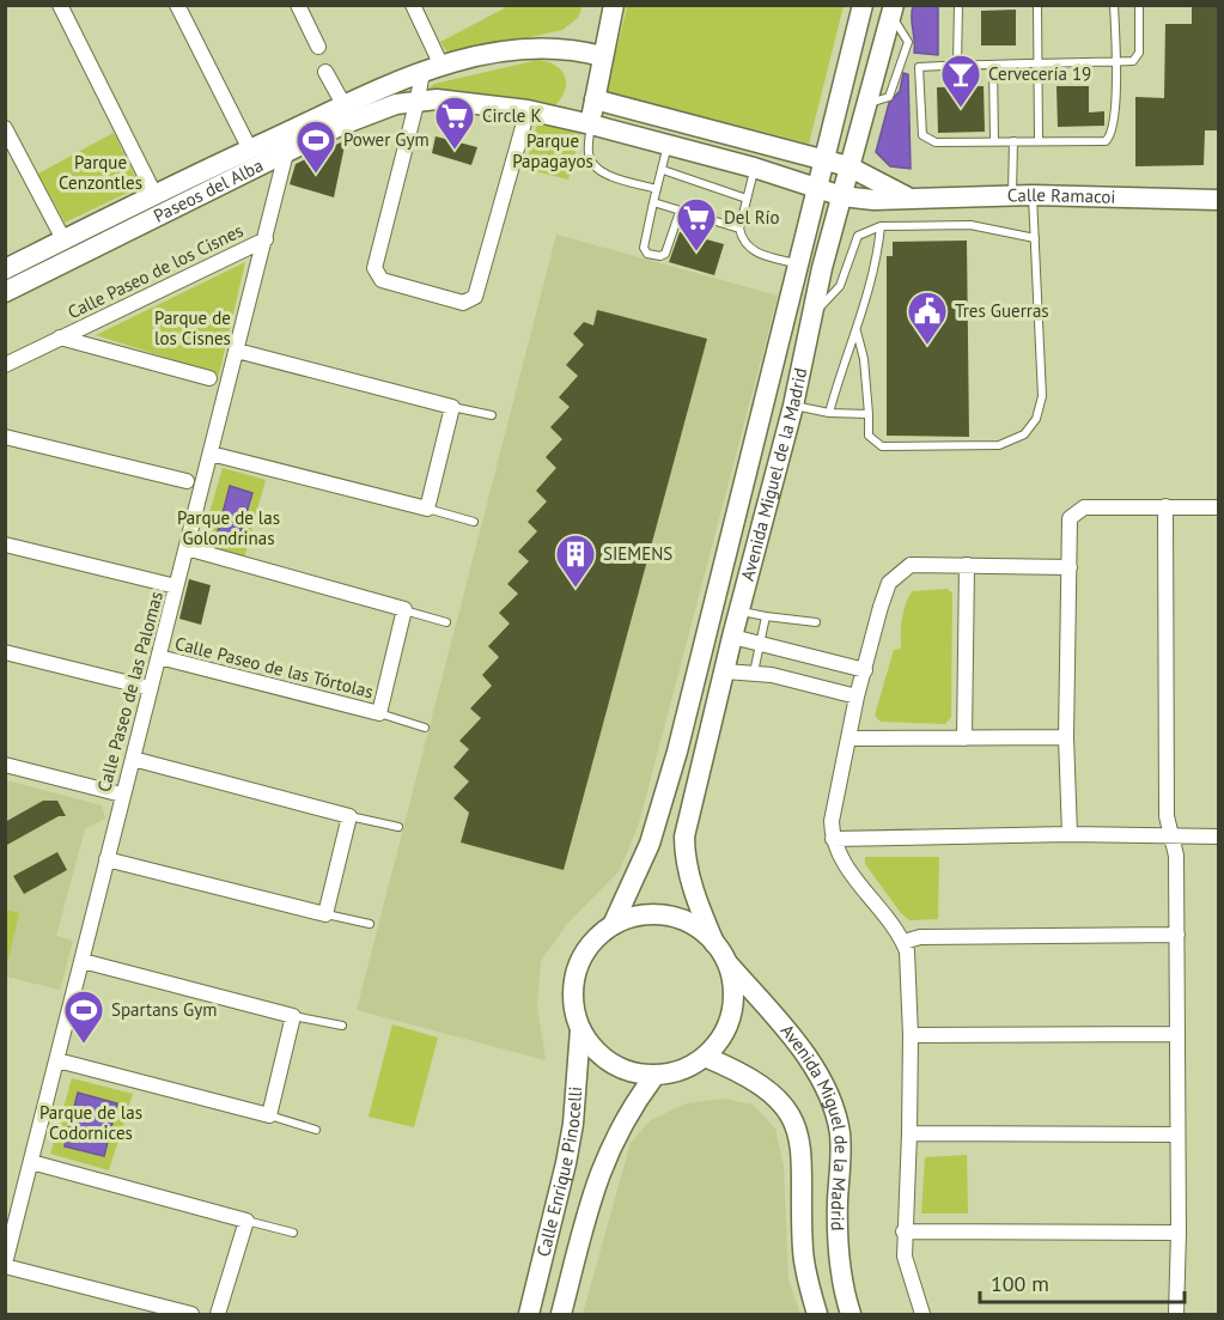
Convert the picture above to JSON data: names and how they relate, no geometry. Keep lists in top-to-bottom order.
{
  "streets": {
    "main road": [
      "Paseos del Alba",
      "Calle Ramacoi",
      "Avenida Miguel de la Madrid",
      "Calle Enrique Pinocelli"
    ],
    "street": ["Calle Paseo de los Cisnes", "Calle Paseo de las Tórtolas", "Calle Paseo de las Palomas"]
  },
  "crossings": [
    ["Paseos del Alba", "Calle Ramacoi"],
    ["Paseos del Alba", "Avenida Miguel de la Madrid"],
    ["Paseos del Alba", "Calle Paseo de las Palomas"],
    ["Calle Ramacoi", "Avenida Miguel de la Madrid"],
    ["Calle Paseo de los Cisnes", "Calle Paseo de las Palomas"],
    ["Avenida Miguel de la Madrid", "Calle Enrique Pinocelli"],
    ["Calle Paseo de las Tórtolas", "Calle Paseo de las Palomas"]
  ],
  "parks": [
    "Parque Papagayos",
    "Parque Cenzontles",
    "Parque de los Cisnes",
    "Parque de las Golondrinas",
    "Parque de las Codornices"
  ],
  "places": {
    "bar": ["Cervecería 19"],
    "supermarket": ["Circle K", "Del Río"],
    "sports": ["Power Gym", "Spartans Gym"],
    "public building": ["Tres Guerras"],
    "building": ["SIEMENS"]
  },
  "scale_bar": "100 m"
}
